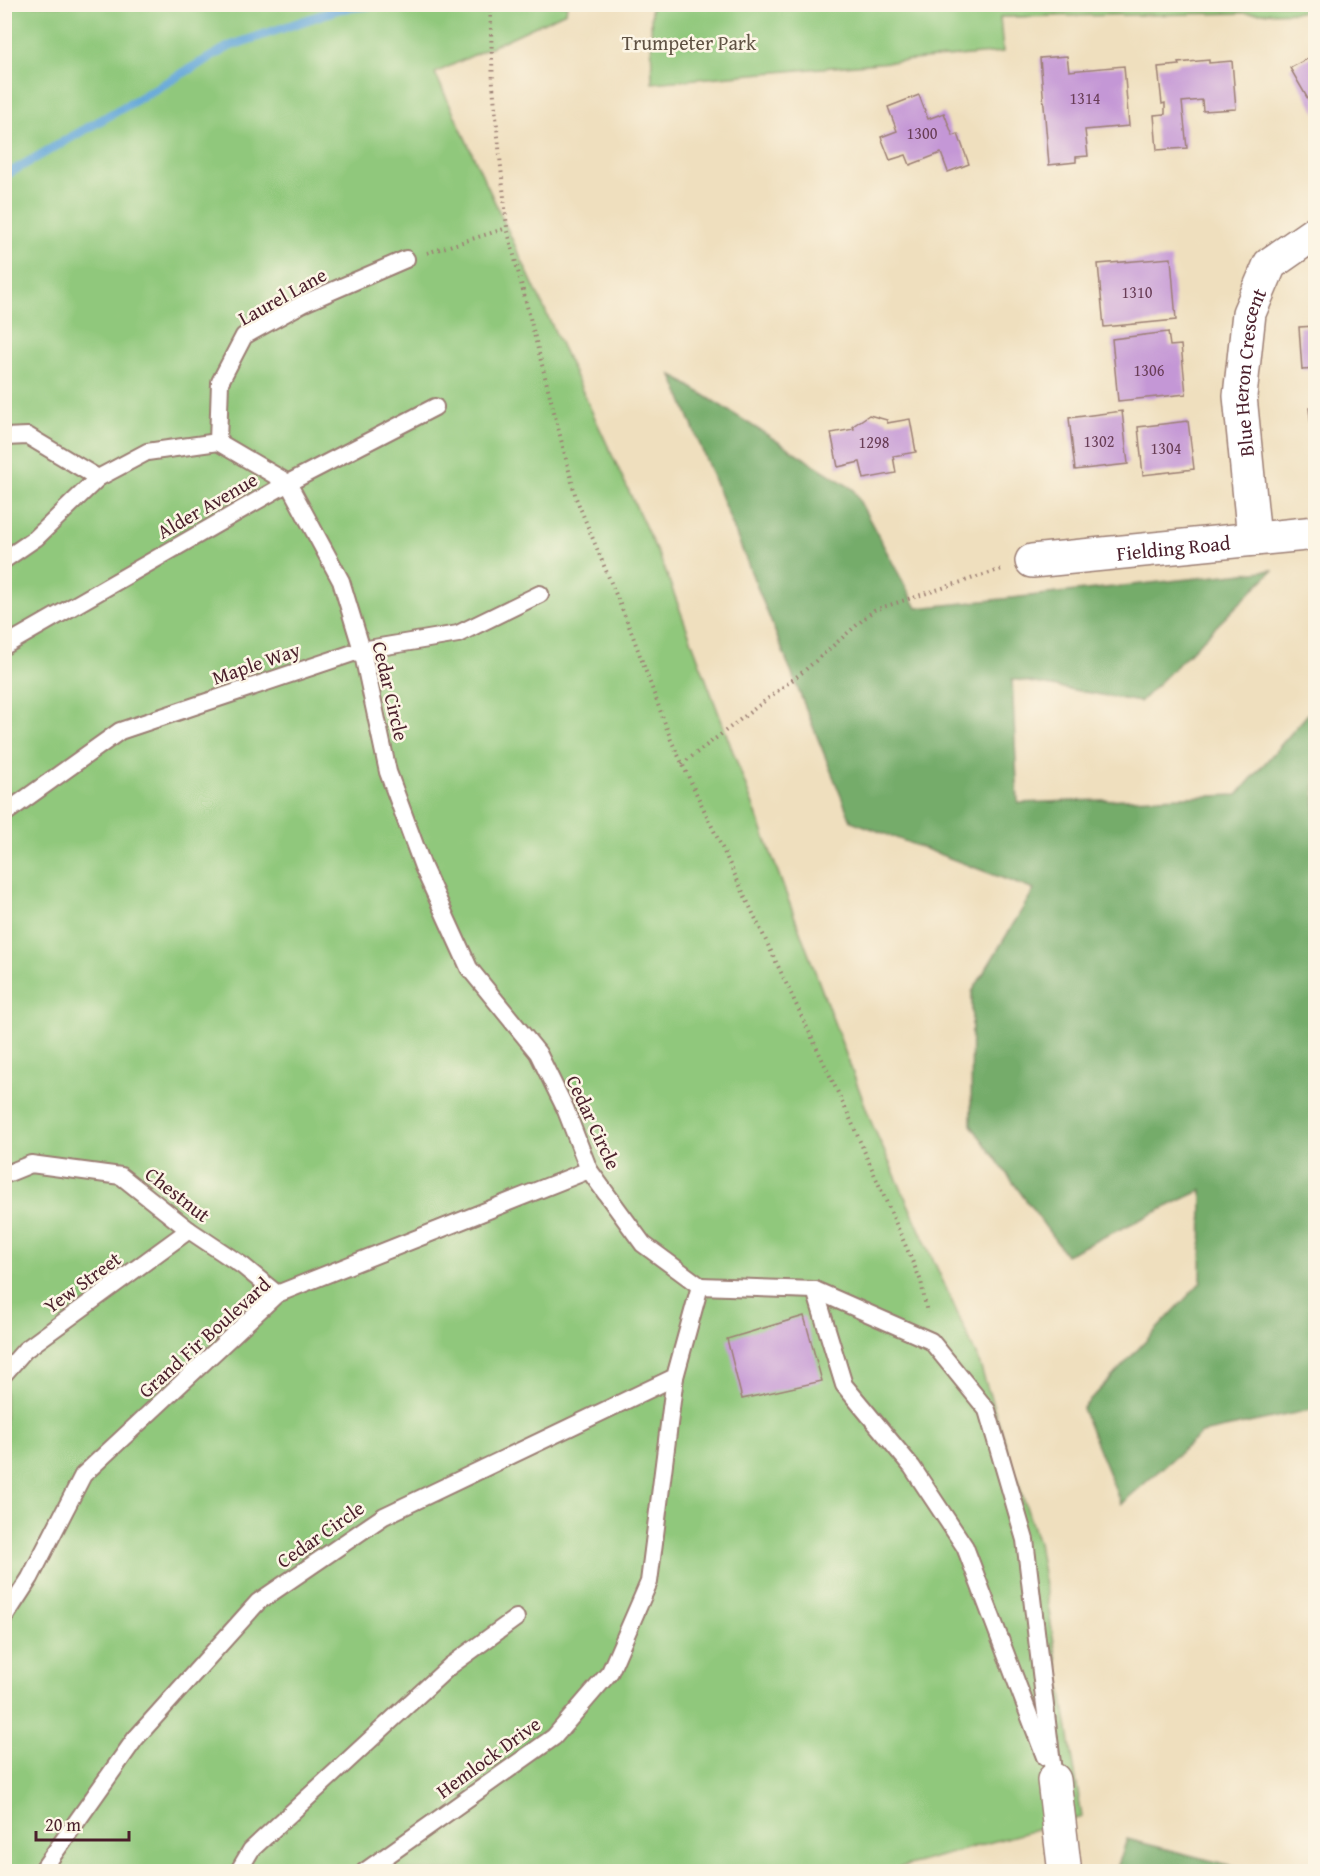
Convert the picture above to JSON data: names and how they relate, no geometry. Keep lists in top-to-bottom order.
{
  "streets": {
    "street": ["Blue Heron Crescent", "Fielding Road"],
    "lane": [
      "Laurel Lane",
      "Alder Avenue",
      "Maple Way",
      "Cedar Circle",
      "Chestnut",
      "Yew Street",
      "Grand Fir Boulevard",
      "Hemlock Drive"
    ]
  },
  "crossings": [
    ["Blue Heron Crescent", "Fielding Road"],
    ["Alder Avenue", "Cedar Circle"],
    ["Maple Way", "Cedar Circle"],
    ["Cedar Circle", "Grand Fir Boulevard"],
    ["Cedar Circle", "Hemlock Drive"],
    ["Chestnut", "Yew Street"],
    ["Chestnut", "Grand Fir Boulevard"]
  ],
  "parks": ["Trumpeter Park"],
  "house_numbers": [
    "1314",
    "1300",
    "1310",
    "1306",
    "1302",
    "1298",
    "1304"
  ],
  "scale_bar": "20 m"
}
